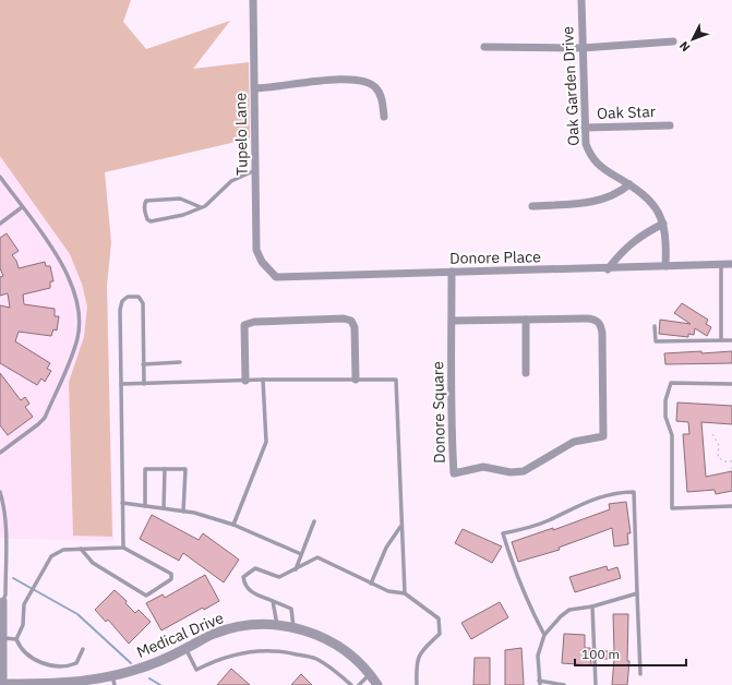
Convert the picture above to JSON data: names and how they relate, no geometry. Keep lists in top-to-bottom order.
{
  "streets": {
    "street": [
      "Oak Garden Drive",
      "Oak Star",
      "Tupelo Lane",
      "Donore Place",
      "Donore Square",
      "Medical Drive"
    ]
  },
  "crossings": [
    ["Oak Garden Drive", "Oak Star"],
    ["Oak Garden Drive", "Donore Place"],
    ["Tupelo Lane", "Donore Place"],
    ["Donore Place", "Donore Square"]
  ],
  "scale_bar": "100 m",
  "north": "bottom left"
}
